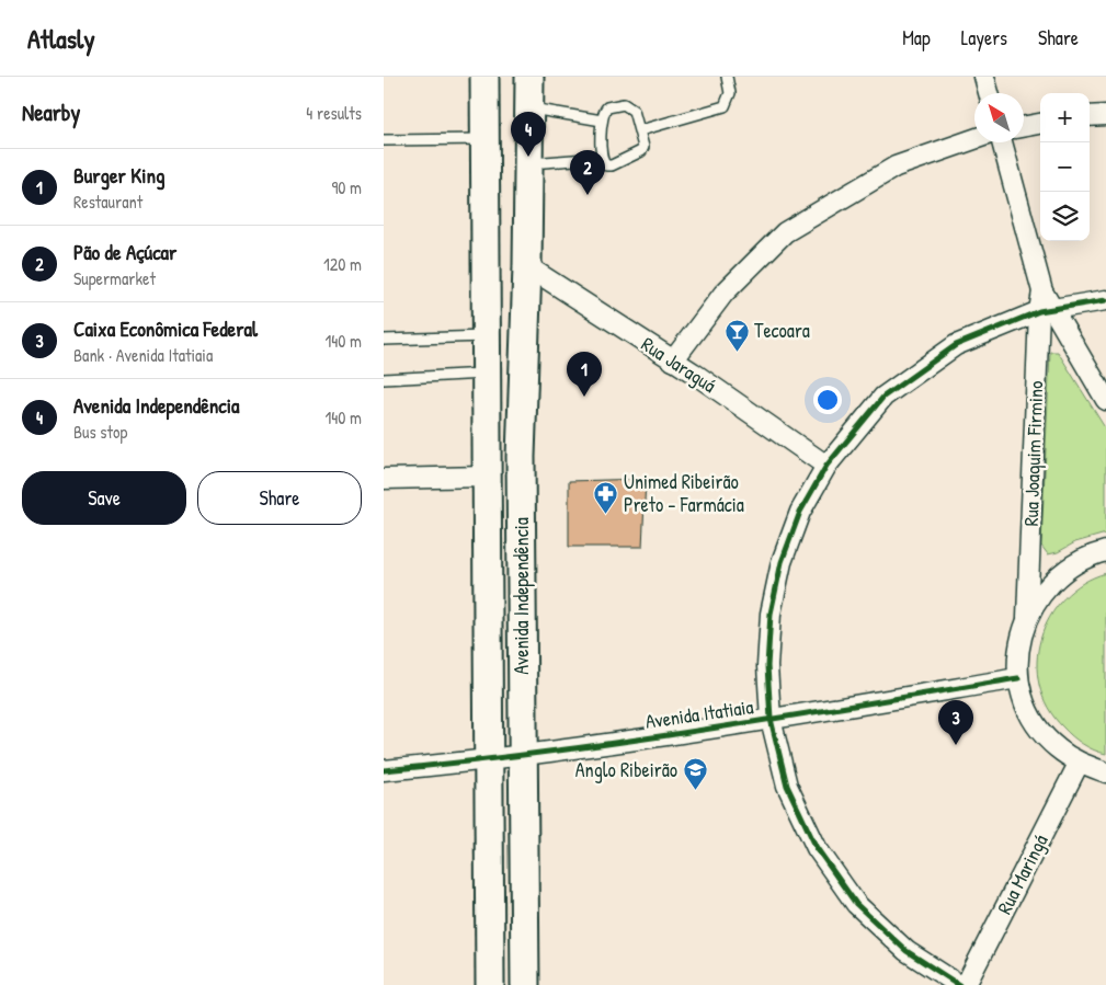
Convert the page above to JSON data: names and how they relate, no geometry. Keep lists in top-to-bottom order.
{
  "streets": {
    "main road": ["Avenida Independência"],
    "street": [
      "Rua Jaraguá",
      "Rua Joaquim Firmino",
      "Avenida Itatiaia",
      "Rua Maringá"
    ]
  },
  "crossings": [
    ["Rua Jaraguá", "Avenida Independência"],
    ["Avenida Independência", "Avenida Itatiaia"]
  ],
  "places": {
    "bar": ["Tecoara"],
    "pharmacy": ["Unimed Ribeirão Preto - Farmácia"],
    "school or university": ["Anglo Ribeirão"]
  },
  "north": "top left",
  "page": {
    "header": "Atlasly",
    "nav": ["Map", "Layers", "Share"],
    "heading": ["Nearby", "4 results"],
    "map_buttons": ["+", "−"],
    "pins": [
      "4",
      "2",
      "1",
      "3"
    ],
    "list": [
      {
        "mark": "1",
        "name": "Burger King",
        "note": "Restaurant",
        "value": "90 m"
      },
      {
        "mark": "2",
        "name": "Pão de Açúcar",
        "note": "Supermarket",
        "value": "120 m"
      },
      {
        "mark": "3",
        "name": "Caixa Econômica Federal",
        "note": "Bank · Avenida Itatiaia",
        "value": "140 m"
      },
      {
        "mark": "4",
        "name": "Avenida Independência",
        "note": "Bus stop",
        "value": "140 m"
      }
    ],
    "buttons": ["Save", "Share"]
  }
}
